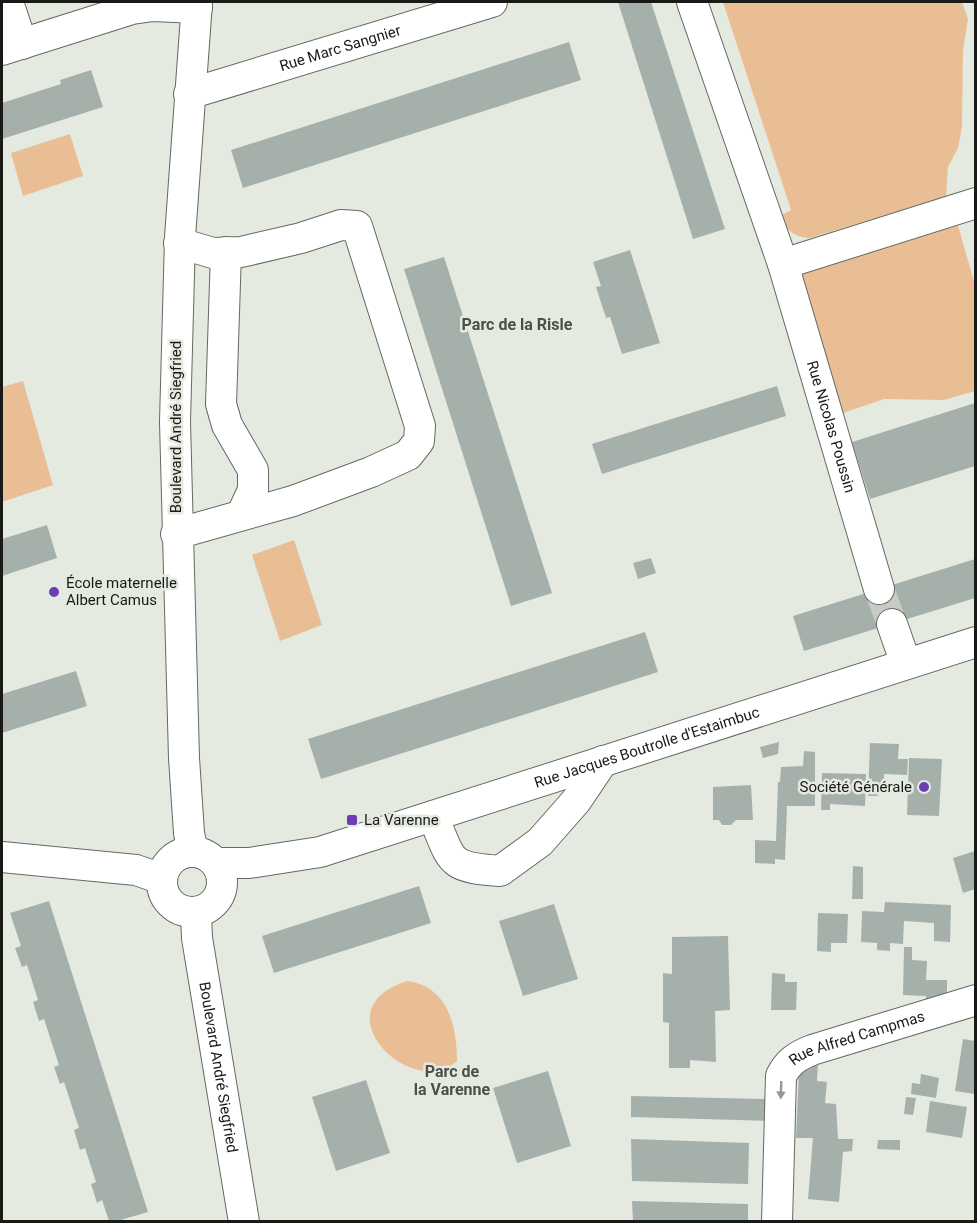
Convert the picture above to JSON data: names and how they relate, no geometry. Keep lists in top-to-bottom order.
{
  "streets": {
    "street": [
      "Rue Marc Sangnier",
      "Boulevard André Siegfried",
      "Rue Nicolas Poussin",
      "Rue Jacques Boutrolle d'Estaimbuc",
      "Rue Alfred Campmas"
    ]
  },
  "crossings": [
    ["Rue Marc Sangnier", "Boulevard André Siegfried"],
    ["Boulevard André Siegfried", "Rue Jacques Boutrolle d'Estaimbuc"]
  ],
  "one_way": ["Rue Alfred Campmas"],
  "districts": ["Parc de la Risle", "Parc de la Varenne"],
  "places": {
    "other": ["École maternelle Albert Camus", "Société Générale"],
    "transit": ["La Varenne"]
  }
}
